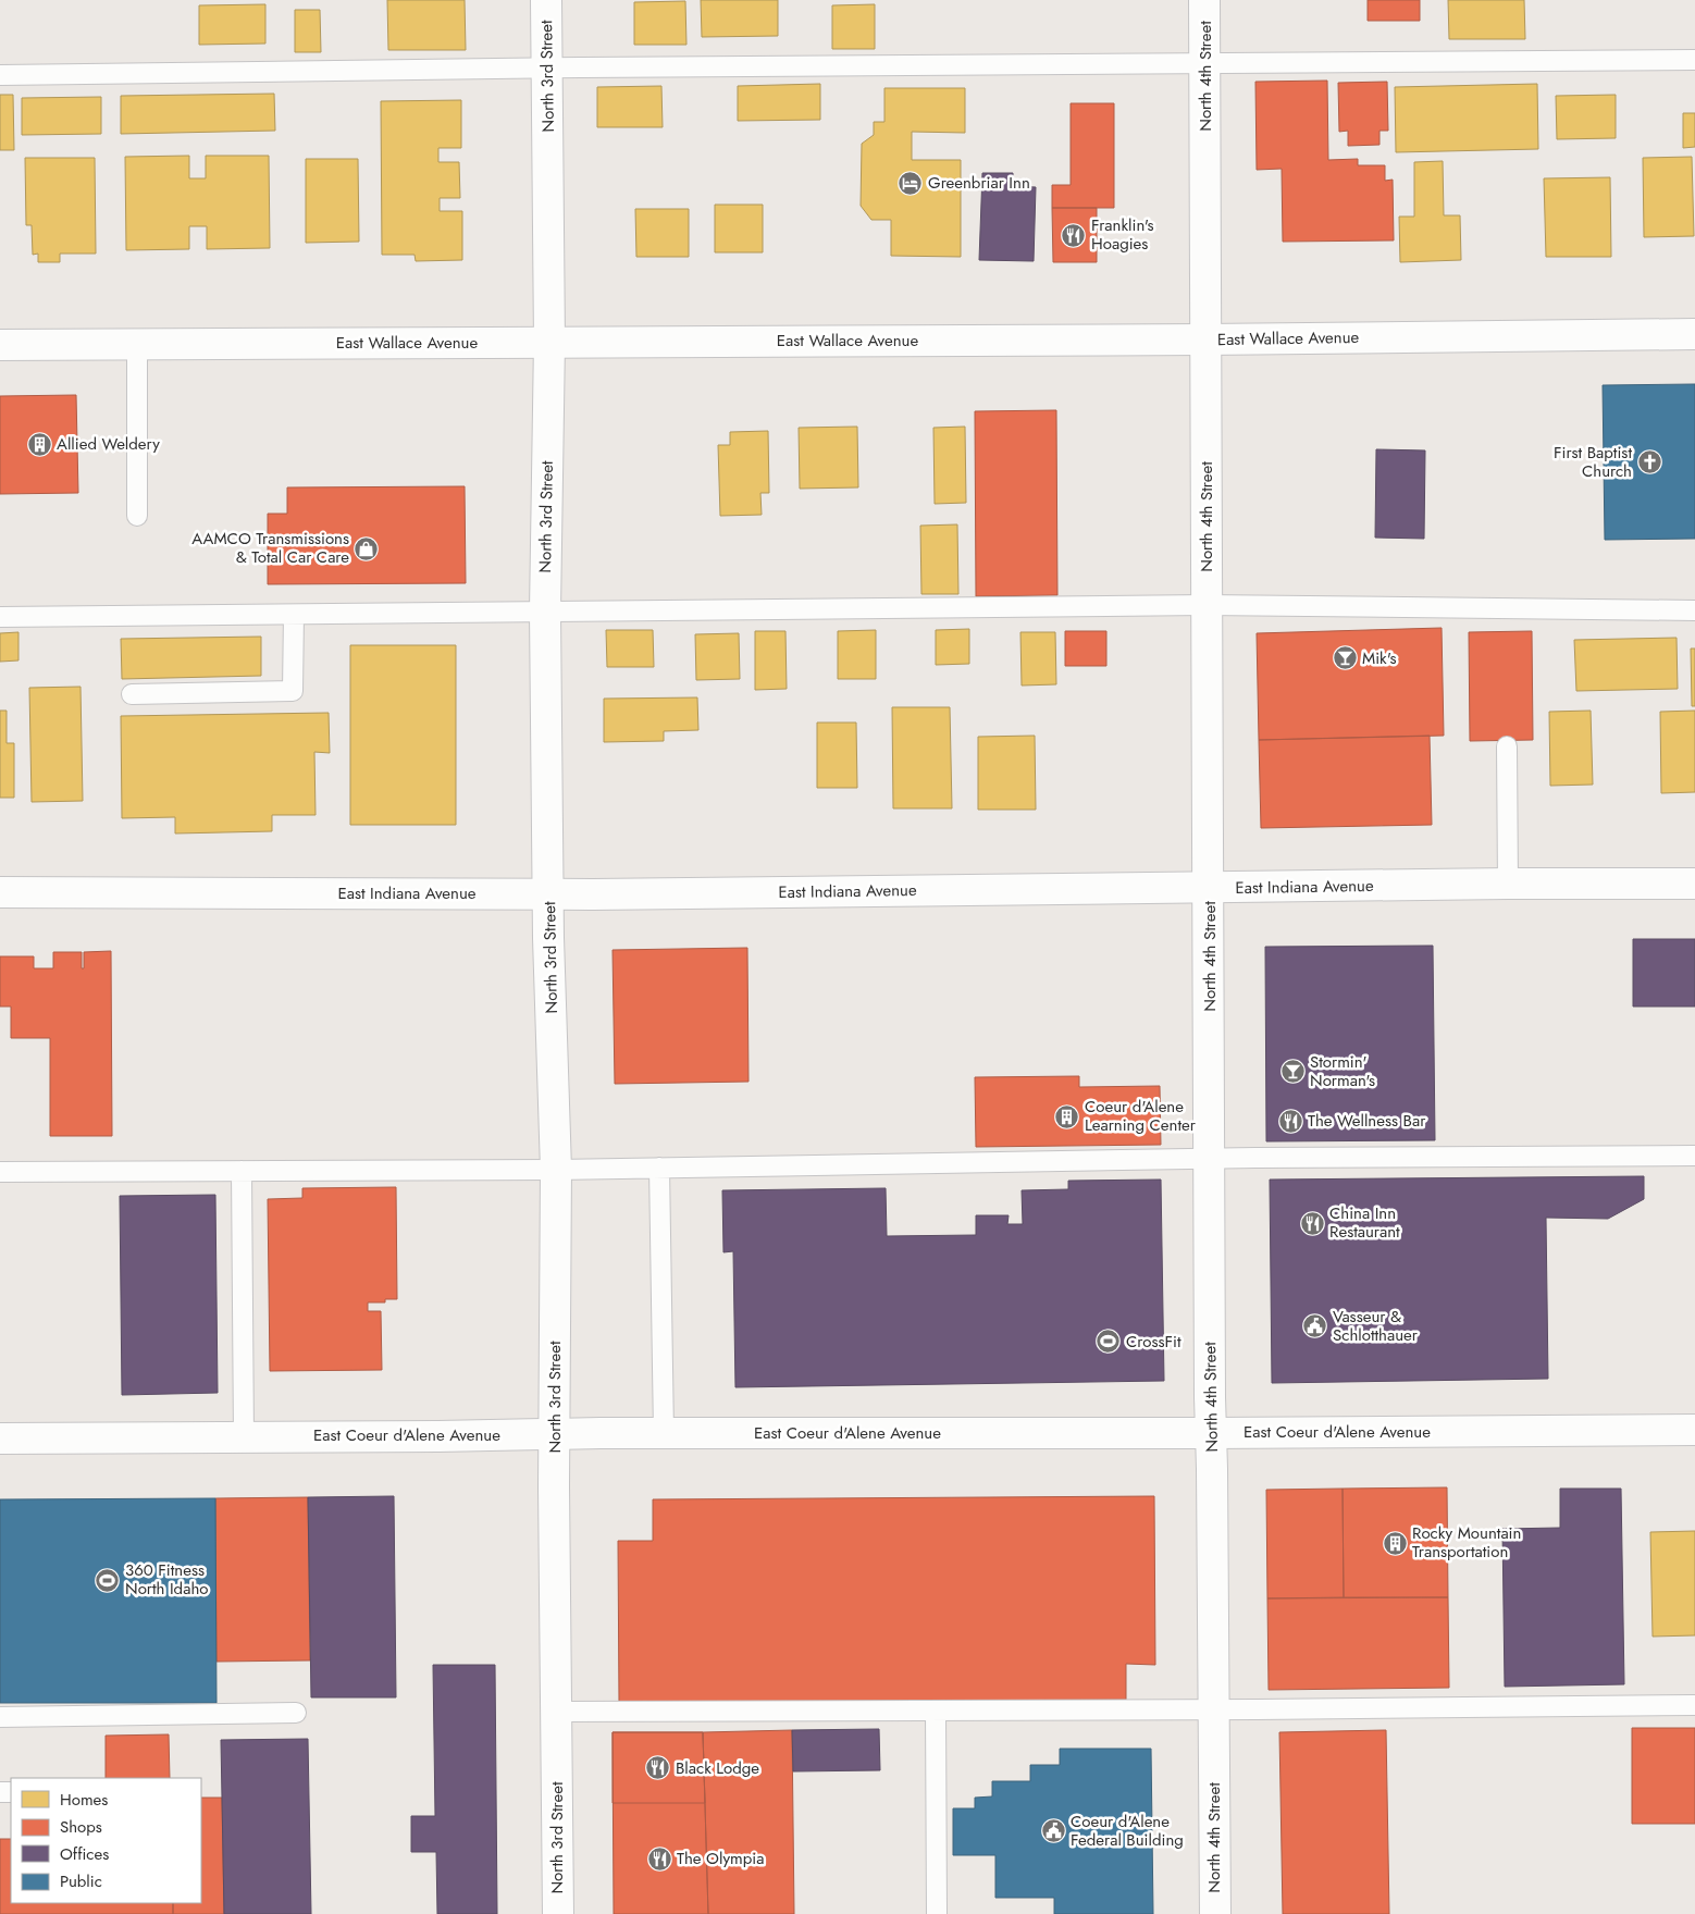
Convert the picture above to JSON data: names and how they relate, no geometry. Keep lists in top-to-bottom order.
{
  "streets": {
    "street": [
      "North 3rd Street",
      "North 4th Street",
      "East Wallace Avenue",
      "East Indiana Avenue",
      "East Coeur d'Alene Avenue"
    ]
  },
  "crossings": [
    ["North 3rd Street", "East Wallace Avenue"],
    ["North 3rd Street", "East Indiana Avenue"],
    ["North 3rd Street", "East Coeur d'Alene Avenue"],
    ["North 4th Street", "East Wallace Avenue"],
    ["North 4th Street", "East Indiana Avenue"],
    ["North 4th Street", "East Coeur d'Alene Avenue"]
  ],
  "places": {
    "hotel": ["Greenbriar Inn"],
    "restaurant": [
      "Franklin's Hoagies",
      "The Wellness Bar",
      "China Inn Restaurant",
      "Black Lodge",
      "The Olympia"
    ],
    "building": ["Allied Weldery", "Coeur d'Alene Learning Center", "Rocky Mountain Transportation"],
    "church": ["First Baptist Church"],
    "shop": ["AAMCO Transmissions & Total Car Care"],
    "bar": ["Mik's", "Stormin' Norman's"],
    "public building": ["Vasseur & Schlotthauer", "Coeur d'Alene Federal Building"],
    "sports": ["CrossFit", "360 Fitness North Idaho"]
  },
  "legend": [
    "Homes",
    "Shops",
    "Offices",
    "Public"
  ]
}
